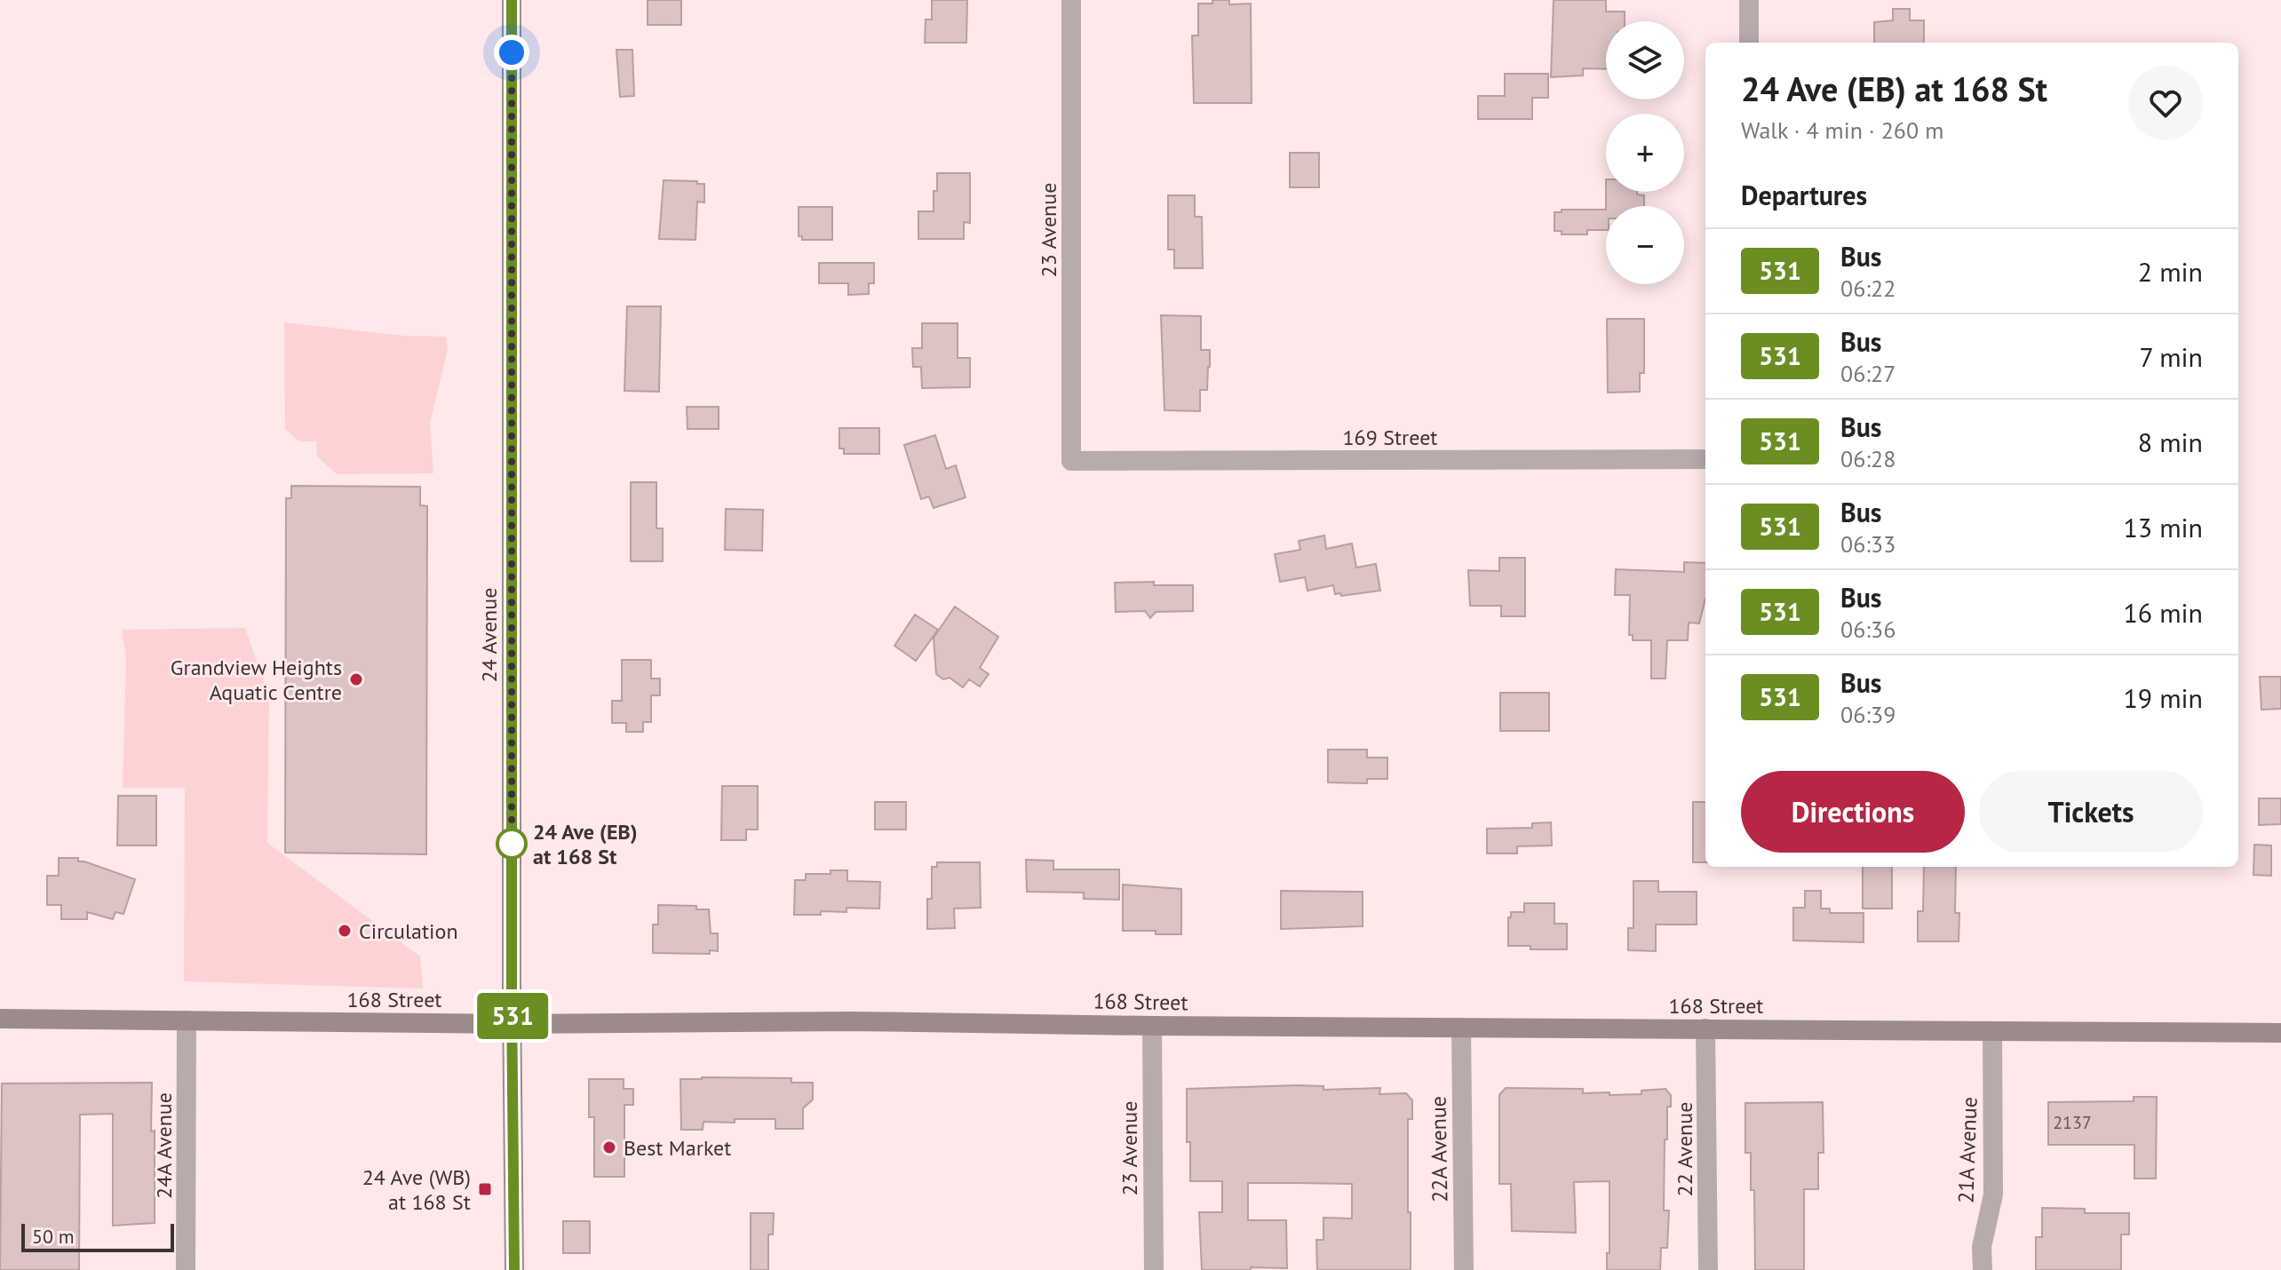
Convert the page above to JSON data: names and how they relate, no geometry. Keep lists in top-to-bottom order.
{
  "streets": {
    "main road": ["24 Avenue", "168 Street"],
    "street": [
      "23 Avenue",
      "169 Street",
      "24A Avenue",
      "22A Avenue",
      "22 Avenue",
      "21A Avenue"
    ]
  },
  "crossings": [
    ["23 Avenue", "169 Street"],
    ["23 Avenue", "168 Street"],
    ["24 Avenue", "168 Street"],
    ["168 Street", "24A Avenue"],
    ["168 Street", "22A Avenue"],
    ["168 Street", "22 Avenue"],
    ["168 Street", "21A Avenue"]
  ],
  "places": {
    "other": [
      "Grandview Heights Aquatic Centre",
      "24 Ave (EB) at 168 St",
      "Circulation",
      "Best Market"
    ],
    "transit": ["24 Ave (WB) at 168 St"]
  },
  "lines": ["bus line 531"],
  "house_numbers": ["2137"],
  "scale_bar": "50 m",
  "page": {
    "on_map": "531",
    "map_buttons": ["+", "−"],
    "heading": [
      ["24 Ave (EB) at 168 St", "Walk · 4 min · 260 m"],
      "Departures"
    ],
    "list": [
      {
        "mark": "531",
        "name": "Bus",
        "note": "06:22",
        "value": "2 min"
      },
      {
        "mark": "531",
        "name": "Bus",
        "note": "06:27",
        "value": "7 min"
      },
      {
        "mark": "531",
        "name": "Bus",
        "note": "06:28",
        "value": "8 min"
      },
      {
        "mark": "531",
        "name": "Bus",
        "note": "06:33",
        "value": "13 min"
      },
      {
        "mark": "531",
        "name": "Bus",
        "note": "06:36",
        "value": "16 min"
      },
      {
        "mark": "531",
        "name": "Bus",
        "note": "06:39",
        "value": "19 min"
      }
    ],
    "buttons": ["Directions", "Tickets"],
    "scale": "50 m"
  }
}
